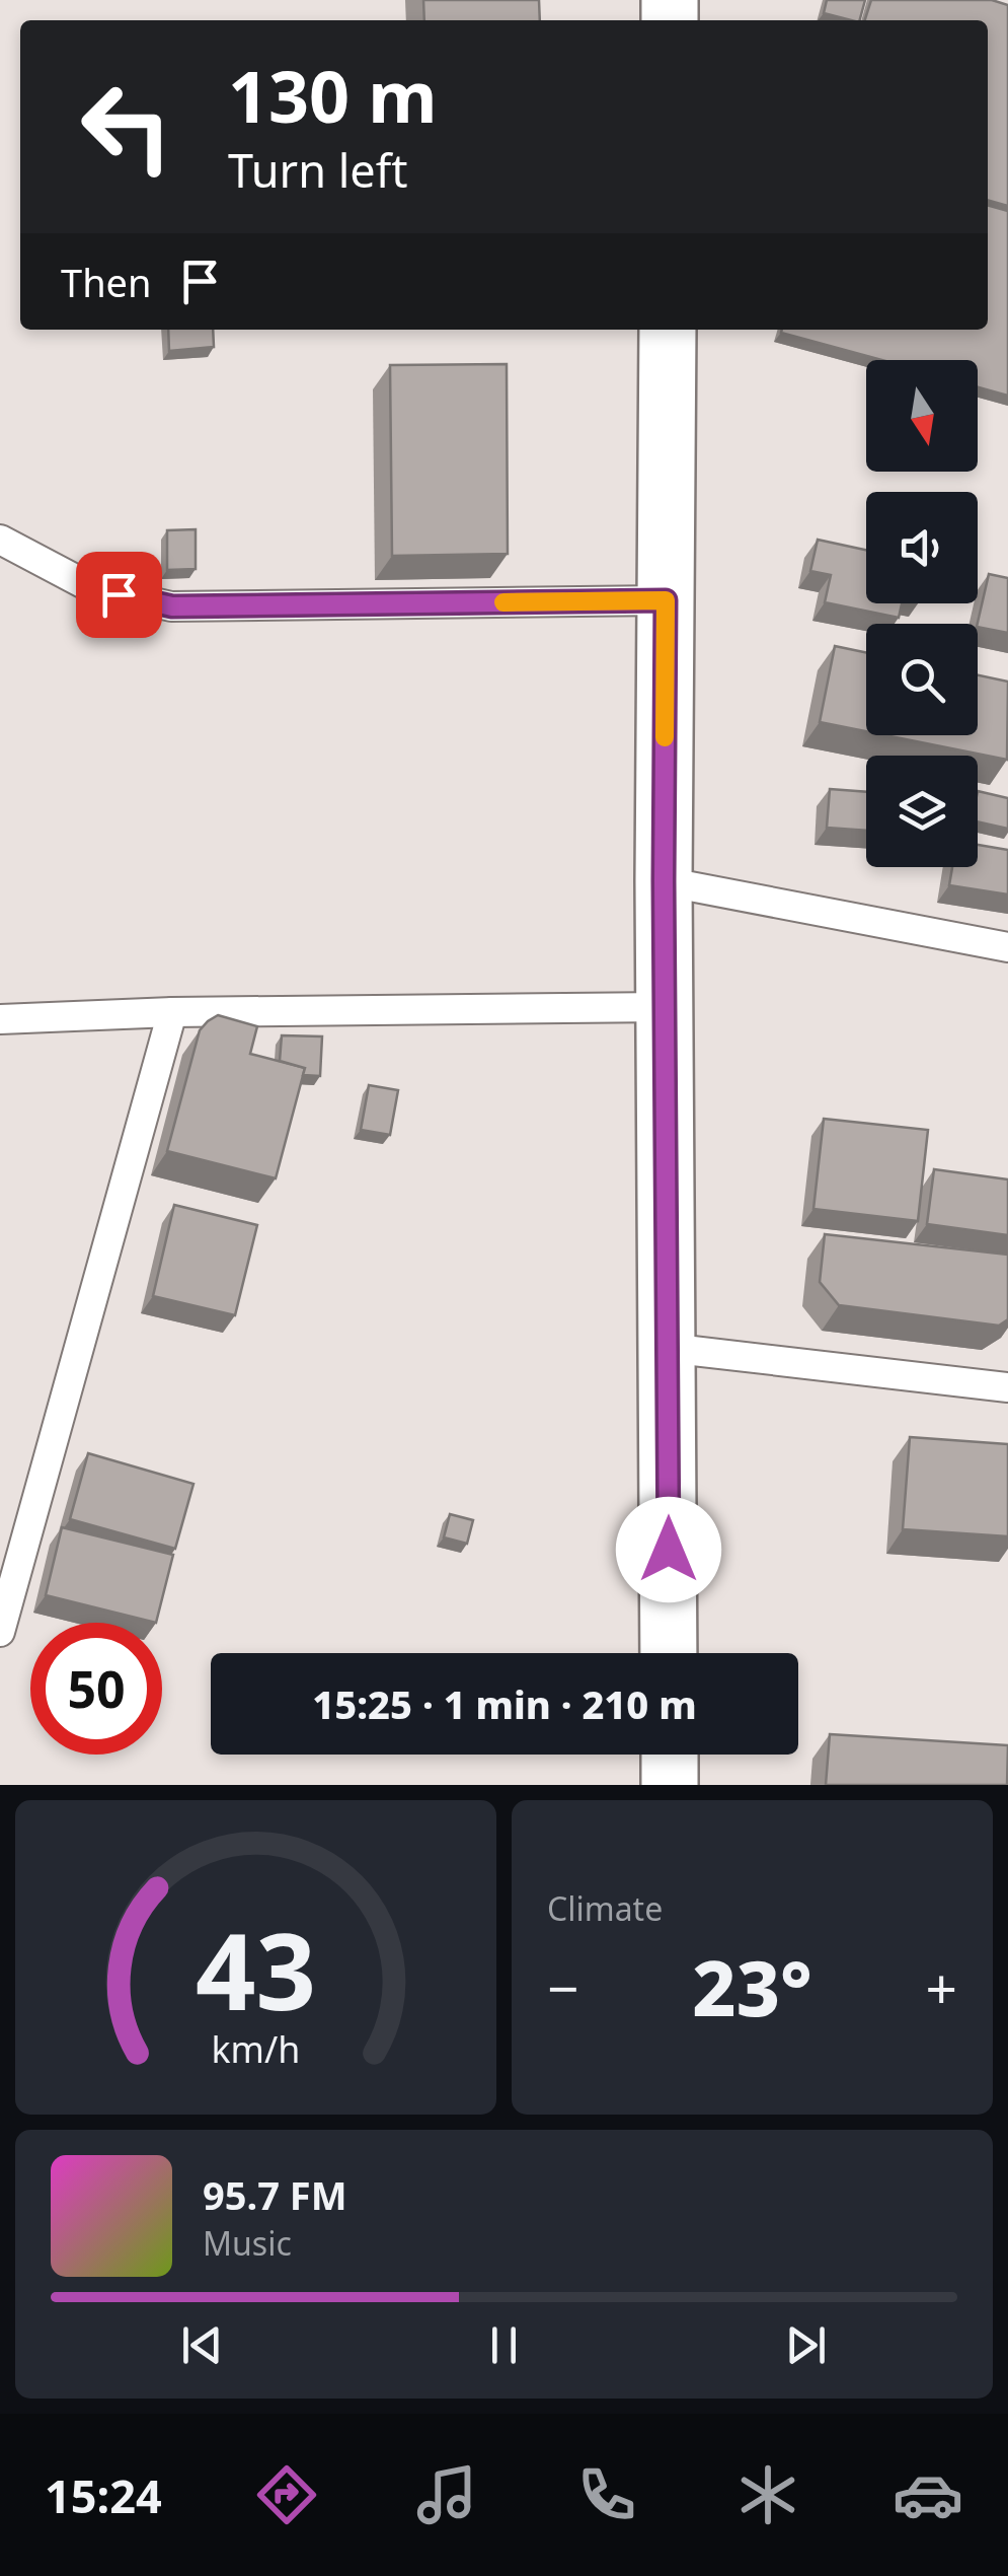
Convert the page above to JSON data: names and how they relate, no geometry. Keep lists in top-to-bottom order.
{
  "north": "bottom",
  "page": {
    "turn": ["130 m", "Turn left"],
    "then": "Then",
    "limit": "50",
    "trip": "15:25 · 1 min · 210 m",
    "tile": "Climate",
    "heat": ["−", "23°", "+"],
    "song": ["95.7 FM", "Music"],
    "tabs": "15:24",
    "gauge": ["43", "km/h"]
  }
}
